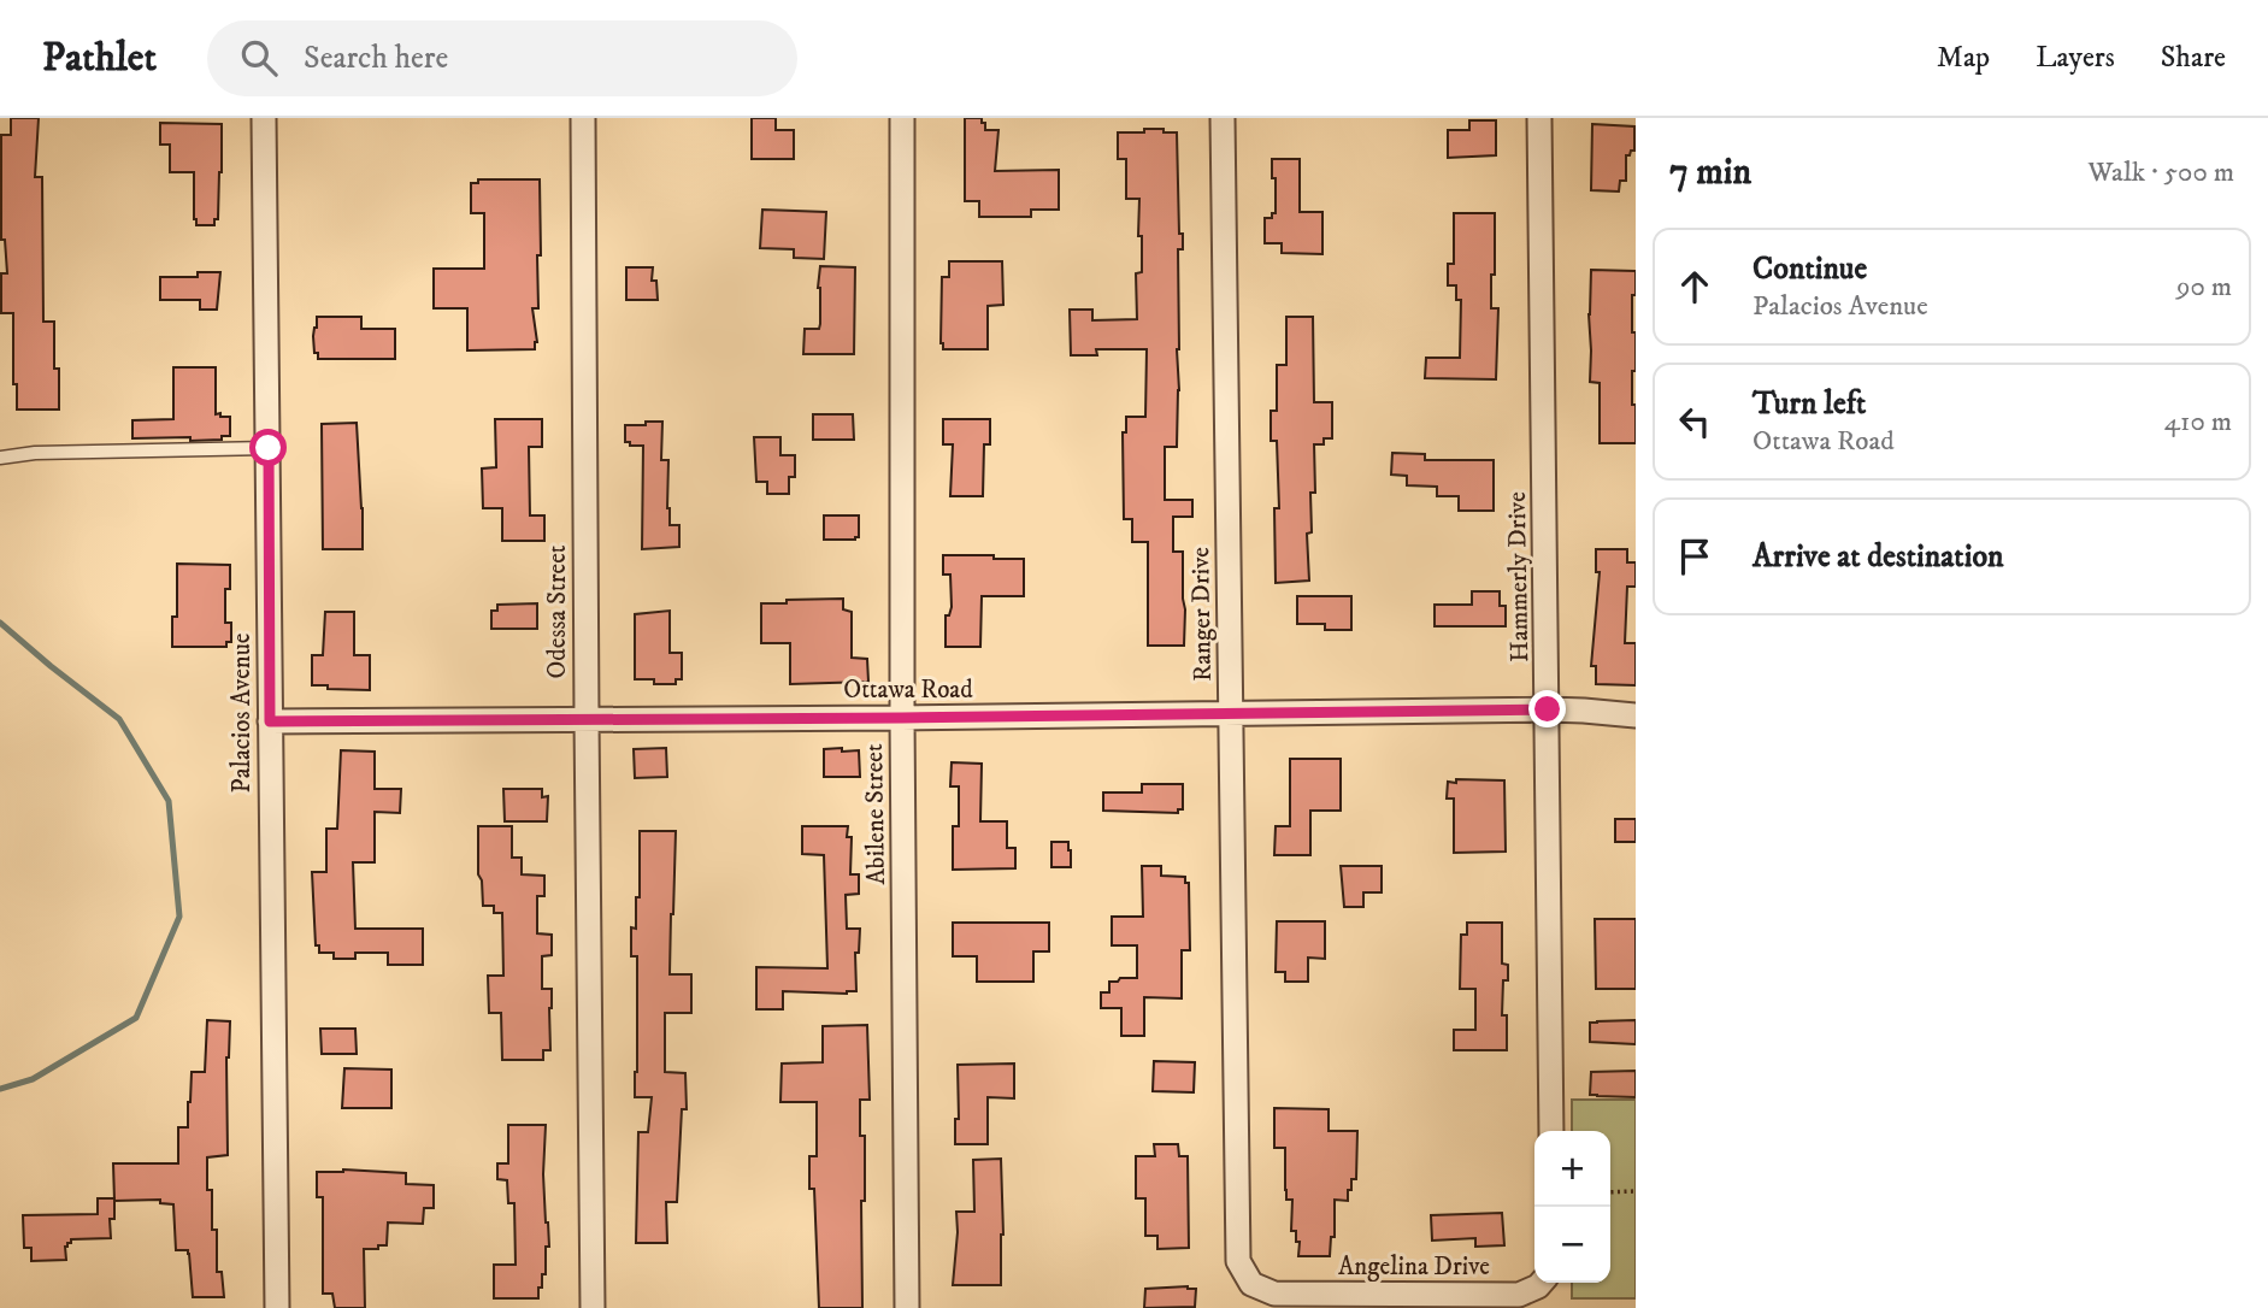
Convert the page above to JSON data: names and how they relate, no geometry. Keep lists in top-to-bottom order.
{
  "streets": {
    "street": [
      "Hammerly Drive",
      "Odessa Street",
      "Ranger Drive",
      "Ottawa Road",
      "Palacios Avenue",
      "Abilene Street",
      "Angelina Drive"
    ]
  },
  "crossings": [
    ["Hammerly Drive", "Ottawa Road"],
    ["Odessa Street", "Ottawa Road"],
    ["Ranger Drive", "Ottawa Road"],
    ["Ranger Drive", "Angelina Drive"],
    ["Ottawa Road", "Palacios Avenue"],
    ["Ottawa Road", "Abilene Street"]
  ],
  "page": {
    "header": "Pathlet",
    "search": "Search here",
    "nav": ["Map", "Layers", "Share"],
    "heading": ["7 min", "Walk · 500 m"],
    "list": [
      ["Continue", "Palacios Avenue", "90 m"],
      ["Turn left", "Ottawa Road", "410 m"],
      "Arrive at destination"
    ],
    "map_buttons": ["+", "−"]
  }
}
